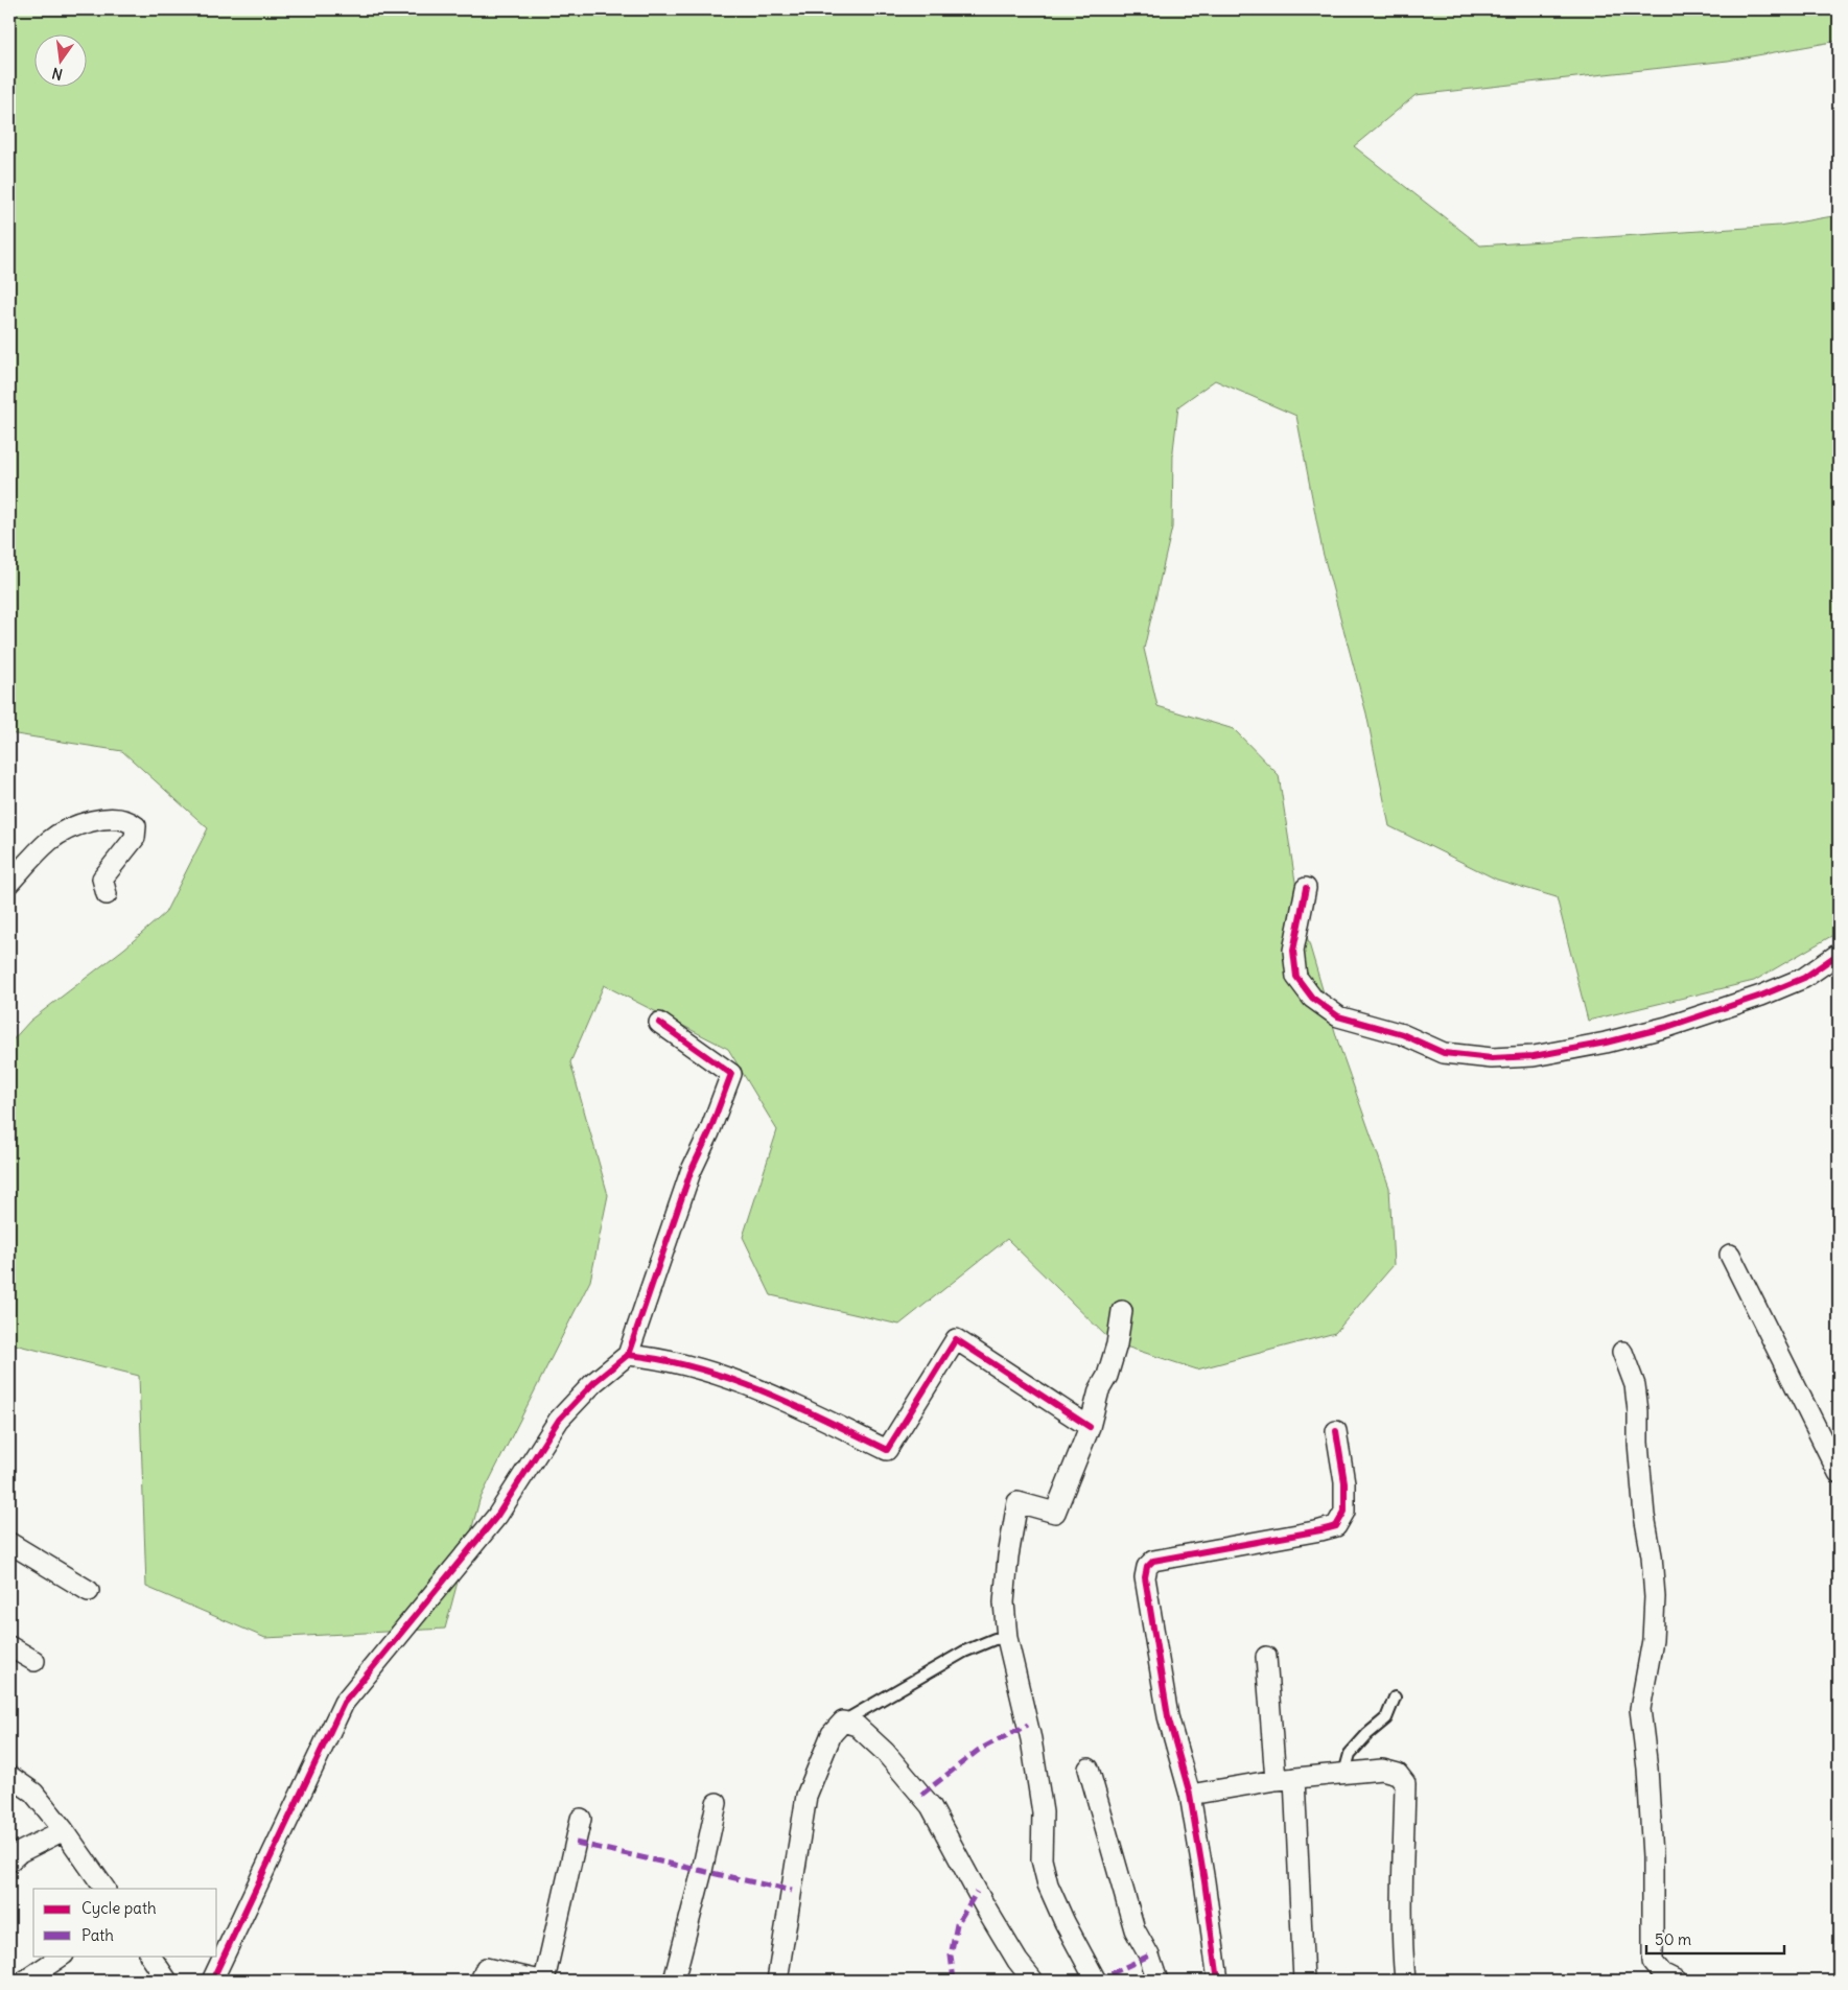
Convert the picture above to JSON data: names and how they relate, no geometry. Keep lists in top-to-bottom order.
{
  "legend": ["Cycle path", "Path"],
  "scale_bar": "50 m",
  "north": "bottom"
}
